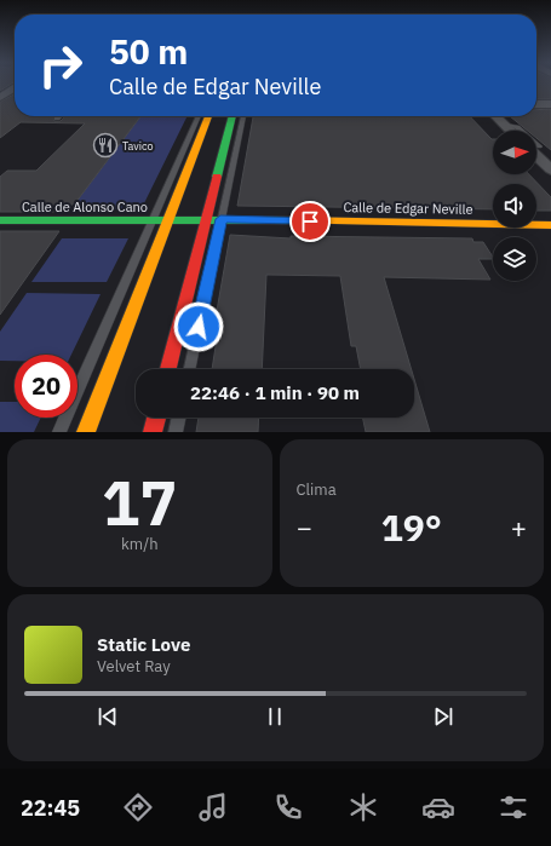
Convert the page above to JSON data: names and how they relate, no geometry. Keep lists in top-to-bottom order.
{
  "streets": {
    "main road": ["Calle de Alonso Cano", "Calle de Edgar Neville"]
  },
  "crossings": [
    ["Calle de Alonso Cano", "Calle de Edgar Neville"]
  ],
  "places": {
    "restaurant": ["Tavico"]
  },
  "north": "right",
  "page": {
    "turn": ["50 m", "Calle de Edgar Neville"],
    "limit": "20",
    "trip": "22:46 · 1 min · 90 m",
    "tile": [
      ["17", "km/h"],
      "Clima"
    ],
    "heat": ["−", "19°", "+"],
    "song": ["Static Love", "Velvet Ray"],
    "tabs": "22:45"
  }
}
